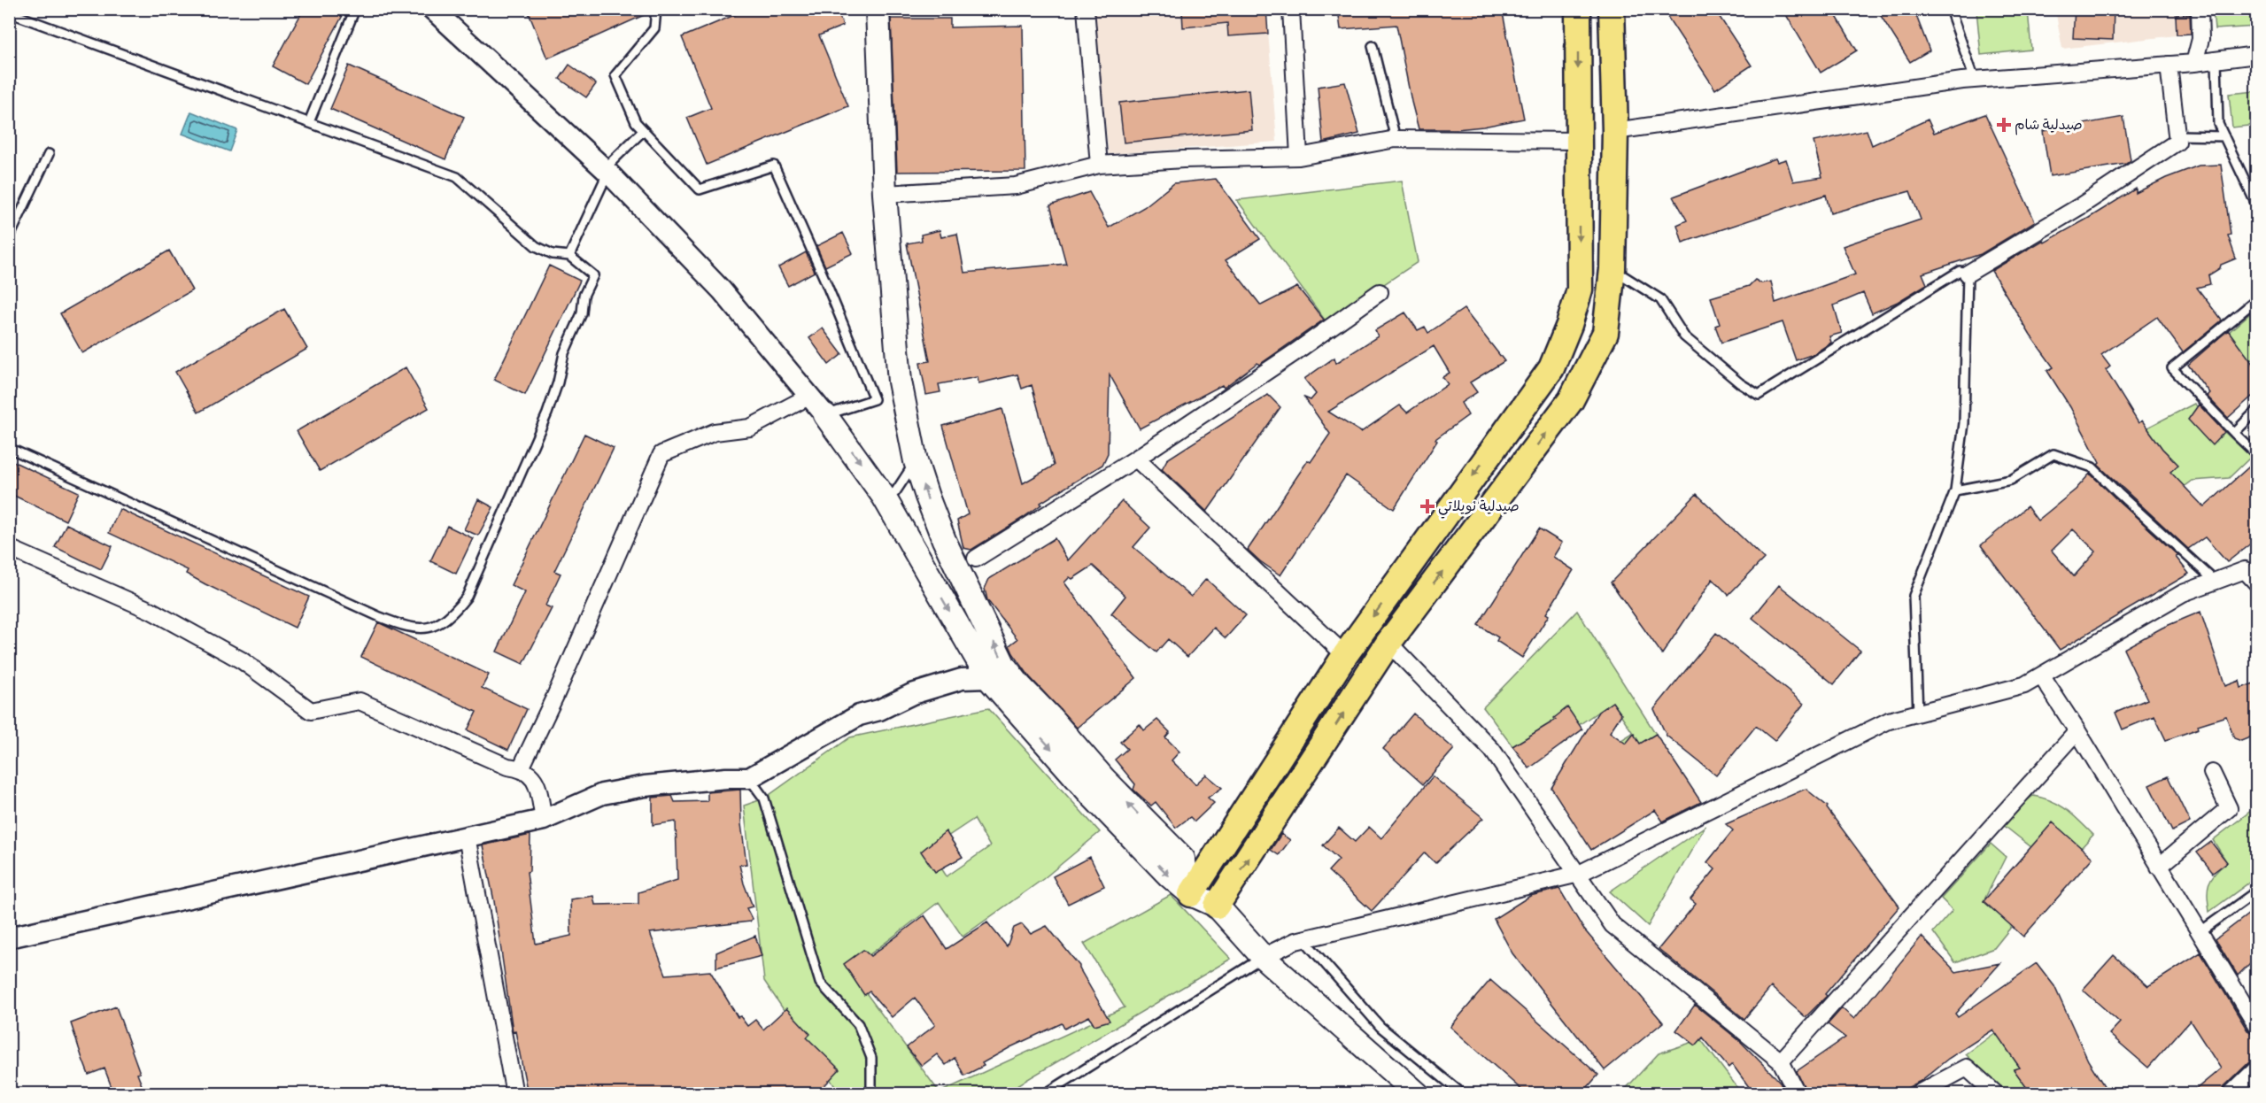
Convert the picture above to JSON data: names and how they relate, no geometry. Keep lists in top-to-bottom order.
{
  "places": {
    "health": ["صيدلية شام", "صيدلية نويلاتي"]
  }
}
